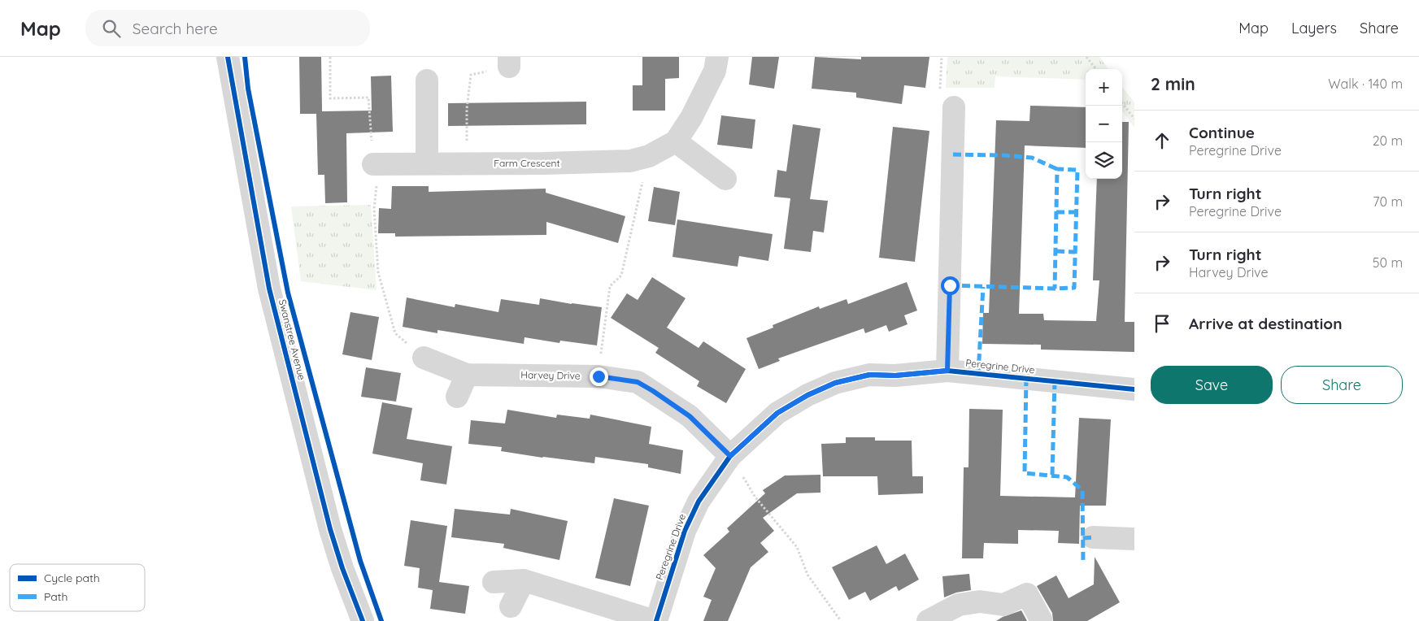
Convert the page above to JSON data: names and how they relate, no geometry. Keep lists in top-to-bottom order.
{
  "streets": {
    "street": [
      "Farm Crescent",
      "Swanstree Avenue",
      "Peregrine Drive",
      "Harvey Drive"
    ]
  },
  "crossings": [
    ["Peregrine Drive", "Harvey Drive"]
  ],
  "legend": ["Cycle path", "Path"],
  "page": {
    "header": "Map",
    "search": "Search here",
    "nav": ["Map", "Layers", "Share"],
    "heading": ["2 min", "Walk · 140 m"],
    "map_buttons": ["+", "−"],
    "list": [
      ["Continue", "Peregrine Drive", "20 m"],
      ["Turn right", "Peregrine Drive", "70 m"],
      ["Turn right", "Harvey Drive", "50 m"],
      "Arrive at destination"
    ],
    "buttons": ["Save", "Share"]
  }
}
